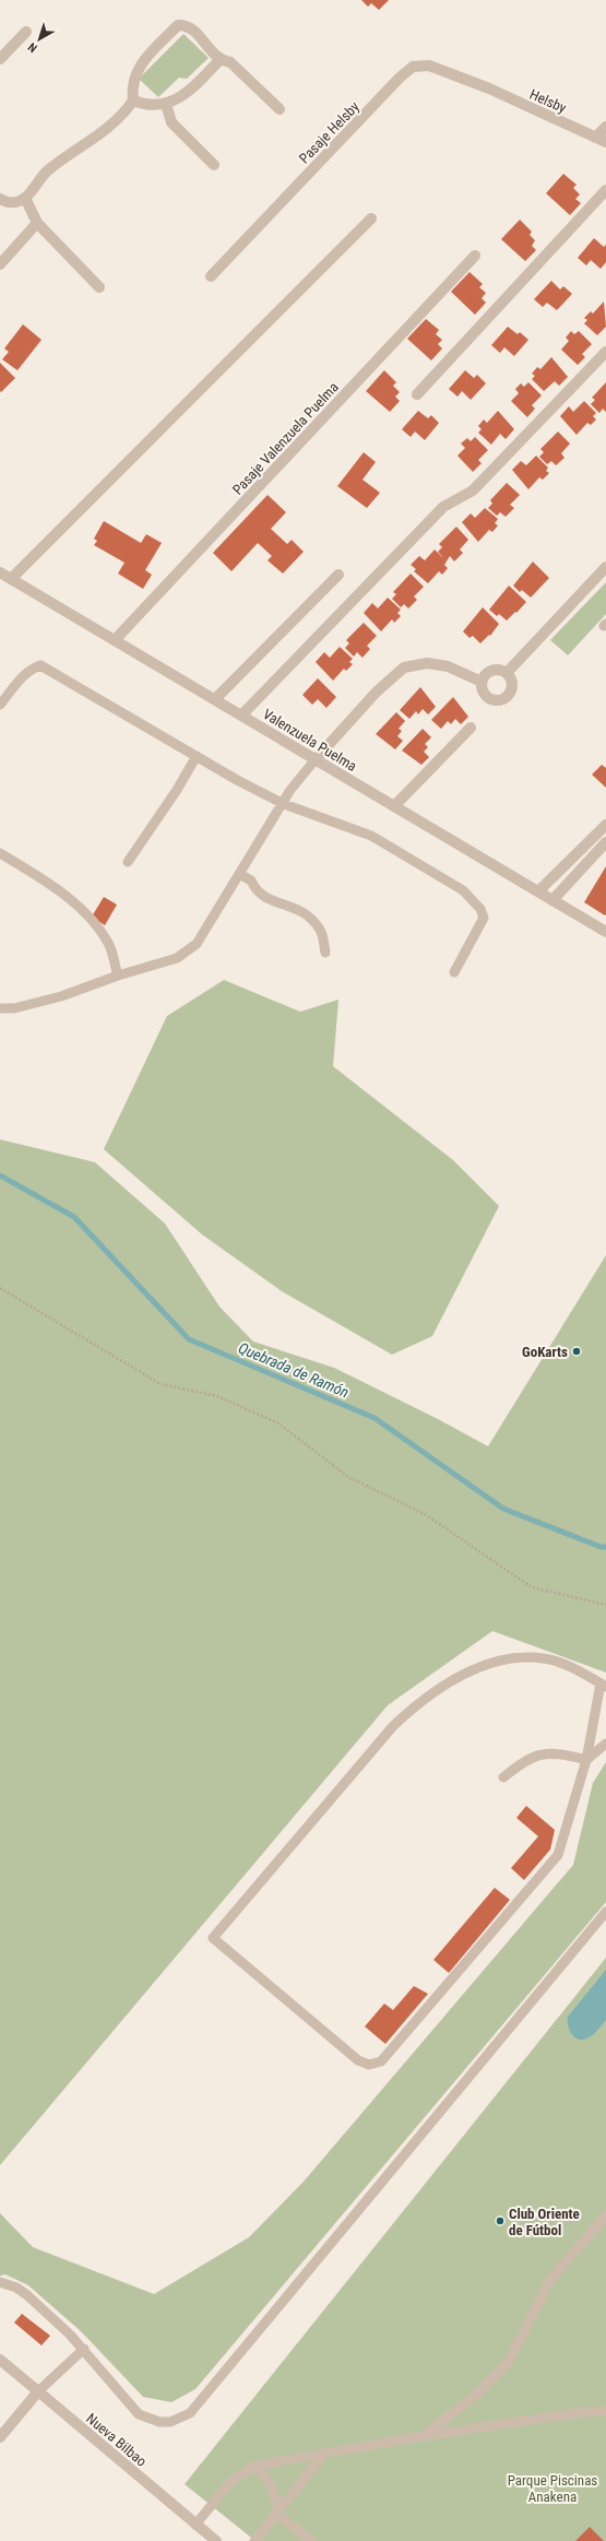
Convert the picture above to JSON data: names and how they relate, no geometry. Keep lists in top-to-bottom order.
{
  "streets": {
    "street": [
      "Helsby",
      "Pasaje Helsby",
      "Pasaje Valenzuela Puelma",
      "Valenzuela Puelma",
      "Nueva Bilbao"
    ]
  },
  "crossings": [
    ["Helsby", "Pasaje Helsby"],
    ["Pasaje Valenzuela Puelma", "Valenzuela Puelma"]
  ],
  "water": ["Quebrada de Ramón"],
  "parks": ["Parque Piscinas Anakena"],
  "places": ["GoKarts", "Club Oriente de Fútbol"],
  "north": "bottom left"
}
